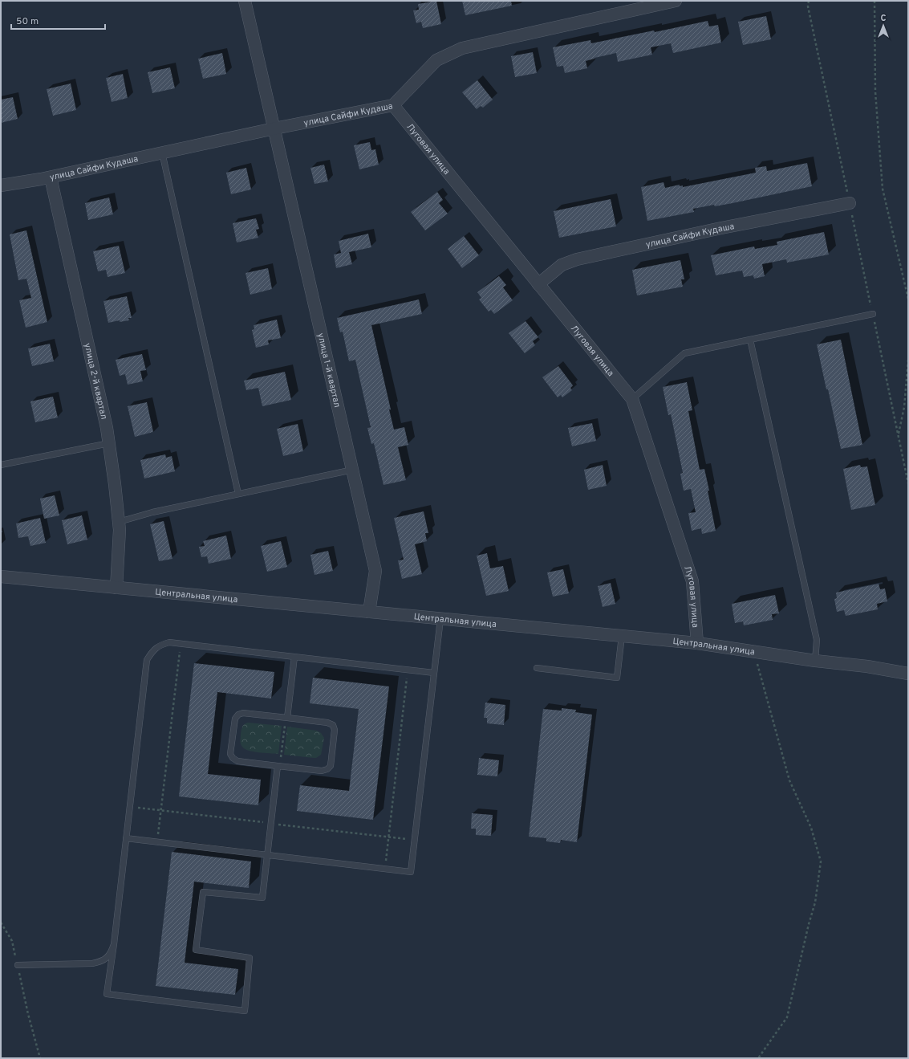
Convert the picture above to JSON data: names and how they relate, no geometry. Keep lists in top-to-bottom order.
{
  "streets": {
    "street": [
      "улица Сайфи Кудаша",
      "Луговая улица",
      "улица 1-й квартал",
      "улица 2-й квартал",
      "Центральная улица"
    ]
  },
  "crossings": [
    ["улица Сайфи Кудаша", "Луговая улица"],
    ["улица Сайфи Кудаша", "улица 1-й квартал"],
    ["улица Сайфи Кудаша", "улица 2-й квартал"],
    ["Луговая улица", "Центральная улица"],
    ["улица 1-й квартал", "Центральная улица"],
    ["улица 2-й квартал", "Центральная улица"]
  ],
  "scale_bar": "50 m",
  "north": "top"
}
